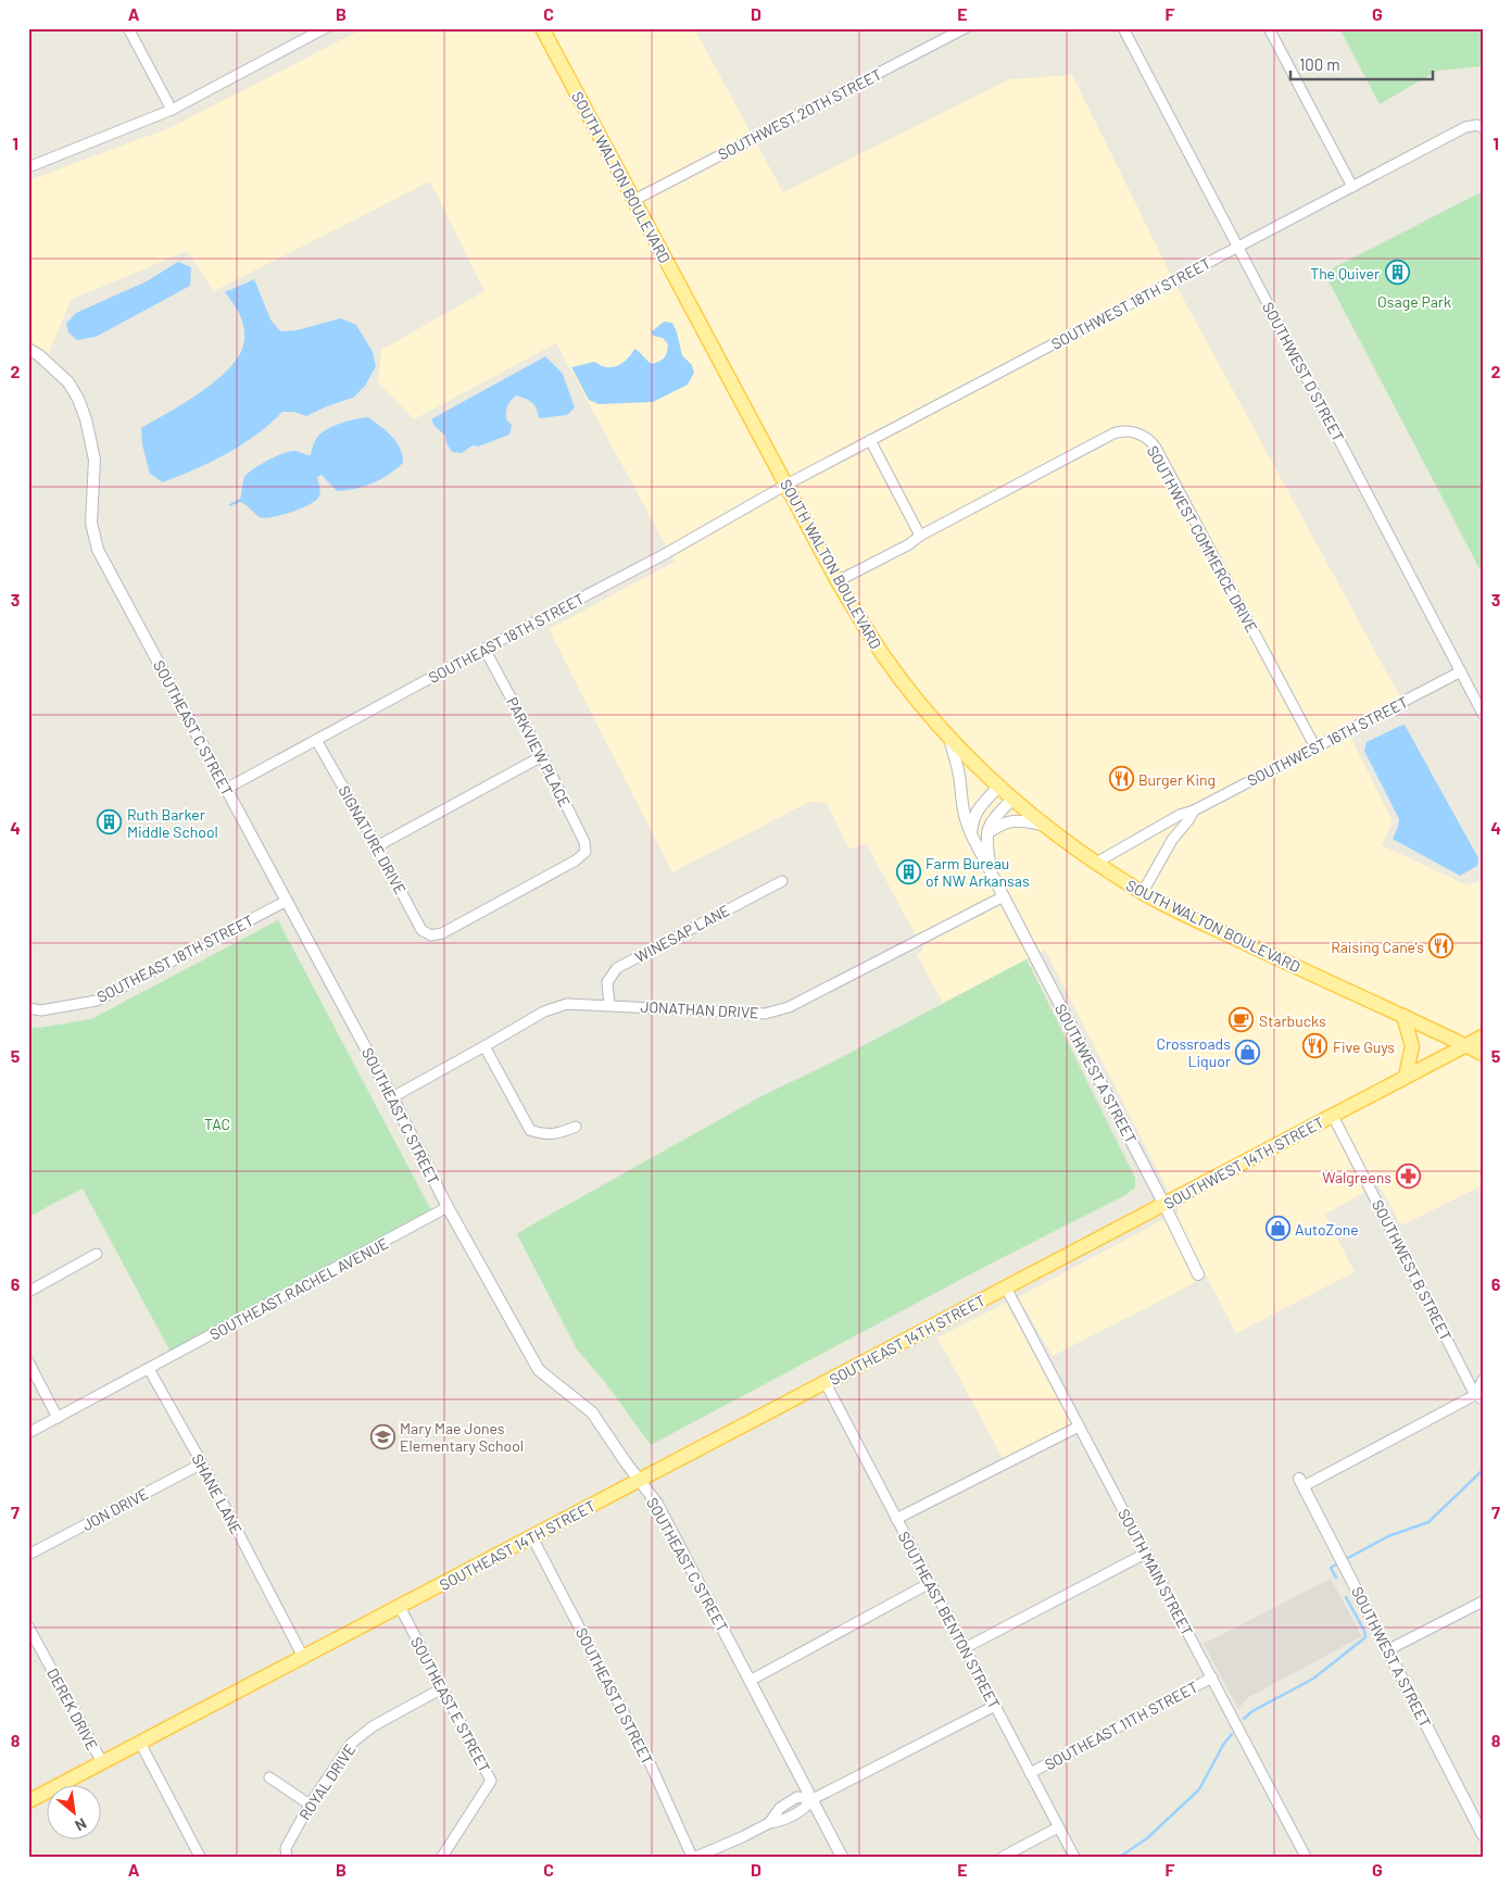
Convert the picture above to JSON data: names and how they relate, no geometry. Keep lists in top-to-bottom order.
{
  "streets": {
    "main road": ["SOUTH WALTON BOULEVARD", "SOUTHWEST 14TH STREET", "SOUTHEAST 14TH STREET"],
    "street": [
      "SOUTHWEST 20TH STREET",
      "SOUTHWEST 18TH STREET",
      "SOUTHWEST D STREET",
      "SOUTHWEST COMMERCE DRIVE",
      "SOUTHEAST 18TH STREET",
      "SOUTHEAST C STREET",
      "SOUTHWEST 16TH STREET",
      "PARKVIEW PLACE",
      "SIGNATURE DRIVE",
      "WINESAP LANE",
      "JONATHAN DRIVE",
      "SOUTHWEST A STREET",
      "SOUTHWEST B STREET",
      "SOUTHEAST RACHEL AVENUE",
      "SHANE LANE",
      "JON DRIVE",
      "SOUTH MAIN STREET",
      "SOUTHEAST BENTON STREET",
      "SOUTHEAST D STREET",
      "SOUTHEAST E STREET",
      "DEREK DRIVE",
      "SOUTHEAST 11TH STREET",
      "ROYAL DRIVE"
    ]
  },
  "crossings": [
    ["SOUTHWEST 20TH STREET", "SOUTH WALTON BOULEVARD"],
    ["SOUTH WALTON BOULEVARD", "SOUTHWEST 18TH STREET"],
    ["SOUTH WALTON BOULEVARD", "SOUTHWEST COMMERCE DRIVE"],
    ["SOUTH WALTON BOULEVARD", "SOUTHEAST 18TH STREET"],
    ["SOUTH WALTON BOULEVARD", "SOUTHWEST 16TH STREET"],
    ["SOUTH WALTON BOULEVARD", "SOUTHWEST A STREET"],
    ["SOUTH WALTON BOULEVARD", "SOUTHWEST 14TH STREET"],
    ["SOUTHWEST 18TH STREET", "SOUTHWEST D STREET"],
    ["SOUTHWEST 18TH STREET", "SOUTHEAST 18TH STREET"],
    ["SOUTHWEST D STREET", "SOUTHWEST 16TH STREET"],
    ["SOUTHWEST COMMERCE DRIVE", "SOUTHWEST 16TH STREET"],
    ["SOUTHEAST 18TH STREET", "SOUTHEAST C STREET"],
    ["SOUTHEAST 18TH STREET", "PARKVIEW PLACE"],
    ["SOUTHEAST 18TH STREET", "SIGNATURE DRIVE"],
    ["SOUTHEAST C STREET", "JONATHAN DRIVE"],
    ["SOUTHEAST C STREET", "SOUTHEAST RACHEL AVENUE"],
    ["SOUTHEAST C STREET", "SOUTHEAST 14TH STREET"],
    ["PARKVIEW PLACE", "SIGNATURE DRIVE"],
    ["WINESAP LANE", "JONATHAN DRIVE"],
    ["JONATHAN DRIVE", "SOUTHWEST A STREET"],
    ["SOUTHWEST A STREET", "SOUTHWEST 14TH STREET"],
    ["SOUTHWEST 14TH STREET", "SOUTHWEST B STREET"],
    ["SOUTHWEST 14TH STREET", "SOUTHEAST 14TH STREET"],
    ["SOUTHWEST 14TH STREET", "SOUTH MAIN STREET"],
    ["SOUTHEAST RACHEL AVENUE", "SHANE LANE"],
    ["SOUTHEAST 14TH STREET", "SHANE LANE"],
    ["SOUTHEAST 14TH STREET", "SOUTH MAIN STREET"],
    ["SOUTHEAST 14TH STREET", "SOUTHEAST BENTON STREET"],
    ["SOUTHEAST 14TH STREET", "SOUTHEAST D STREET"],
    ["SOUTHEAST 14TH STREET", "SOUTHEAST E STREET"],
    ["SOUTHEAST 14TH STREET", "DEREK DRIVE"],
    ["SHANE LANE", "JON DRIVE"],
    ["SOUTH MAIN STREET", "SOUTHEAST 11TH STREET"],
    ["SOUTHEAST BENTON STREET", "SOUTHEAST 11TH STREET"],
    ["SOUTHEAST E STREET", "ROYAL DRIVE"]
  ],
  "parks": ["Osage Park", "TAC"],
  "places": {
    "building": ["The Quiver", "Ruth Barker Middle School", "Farm Bureau of NW Arkansas"],
    "restaurant": ["Burger King", "Raising Cane's", "Five Guys"],
    "cafe": ["Starbucks"],
    "shop": ["Crossroads Liquor", "AutoZone"],
    "pharmacy": ["Walgreens"],
    "school or university": ["Mary Mae Jones Elementary School"]
  },
  "scale_bar": "100 m",
  "north": "bottom right",
  "grid": {
    "columns": [
      "A",
      "B",
      "C",
      "D",
      "E",
      "F",
      "G"
    ],
    "rows": [
      "1",
      "2",
      "3",
      "4",
      "5",
      "6",
      "7",
      "8"
    ]
  }
}
